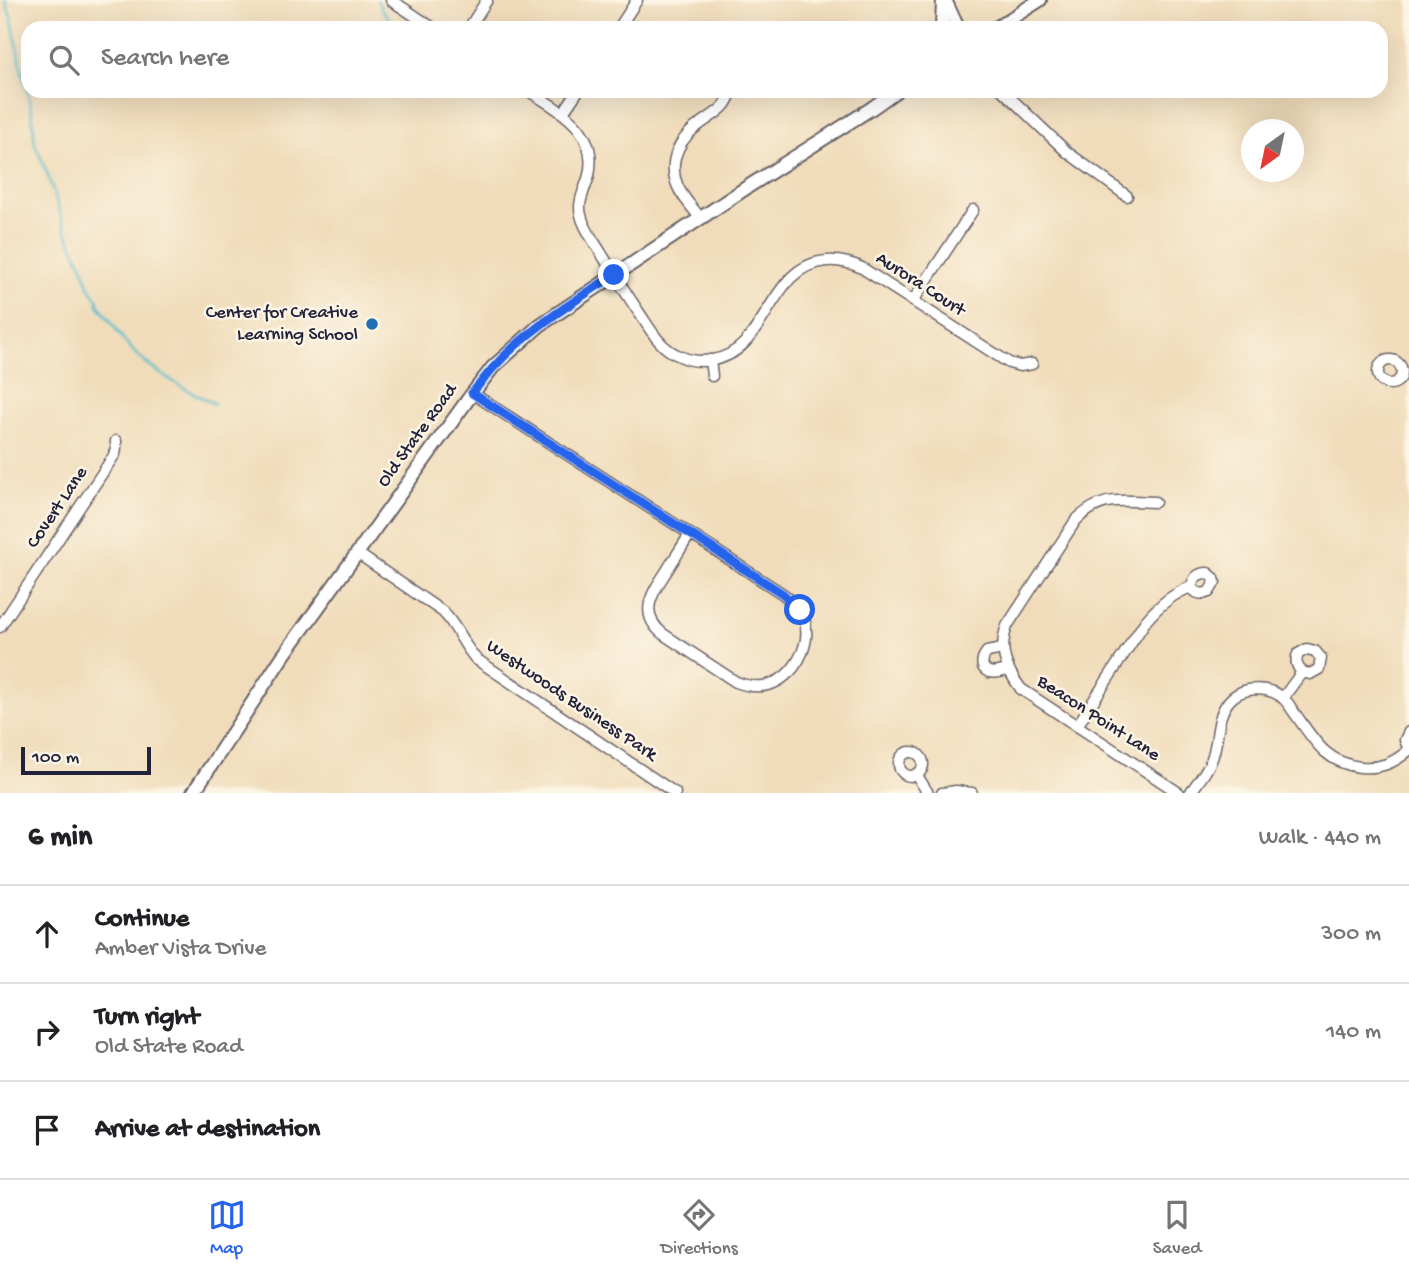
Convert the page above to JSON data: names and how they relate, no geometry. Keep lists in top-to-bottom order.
{
  "streets": {
    "street": [
      "Aurora Court",
      "Old State Road",
      "Covert Lane",
      "Westwoods Business Park",
      "Beacon Point Lane"
    ]
  },
  "crossings": [
    ["Old State Road", "Westwoods Business Park"]
  ],
  "places": ["Center for Creative Learning School"],
  "scale_bar": "100 m",
  "north": "bottom left",
  "page": {
    "search": "Search here",
    "scale": "100 m",
    "heading": ["6 min", "Walk · 440 m"],
    "list": [
      ["Continue", "Amber Vista Drive", "300 m"],
      ["Turn right", "Old State Road", "140 m"],
      "Arrive at destination"
    ],
    "nav": ["Map", "Directions", "Saved"]
  }
}
